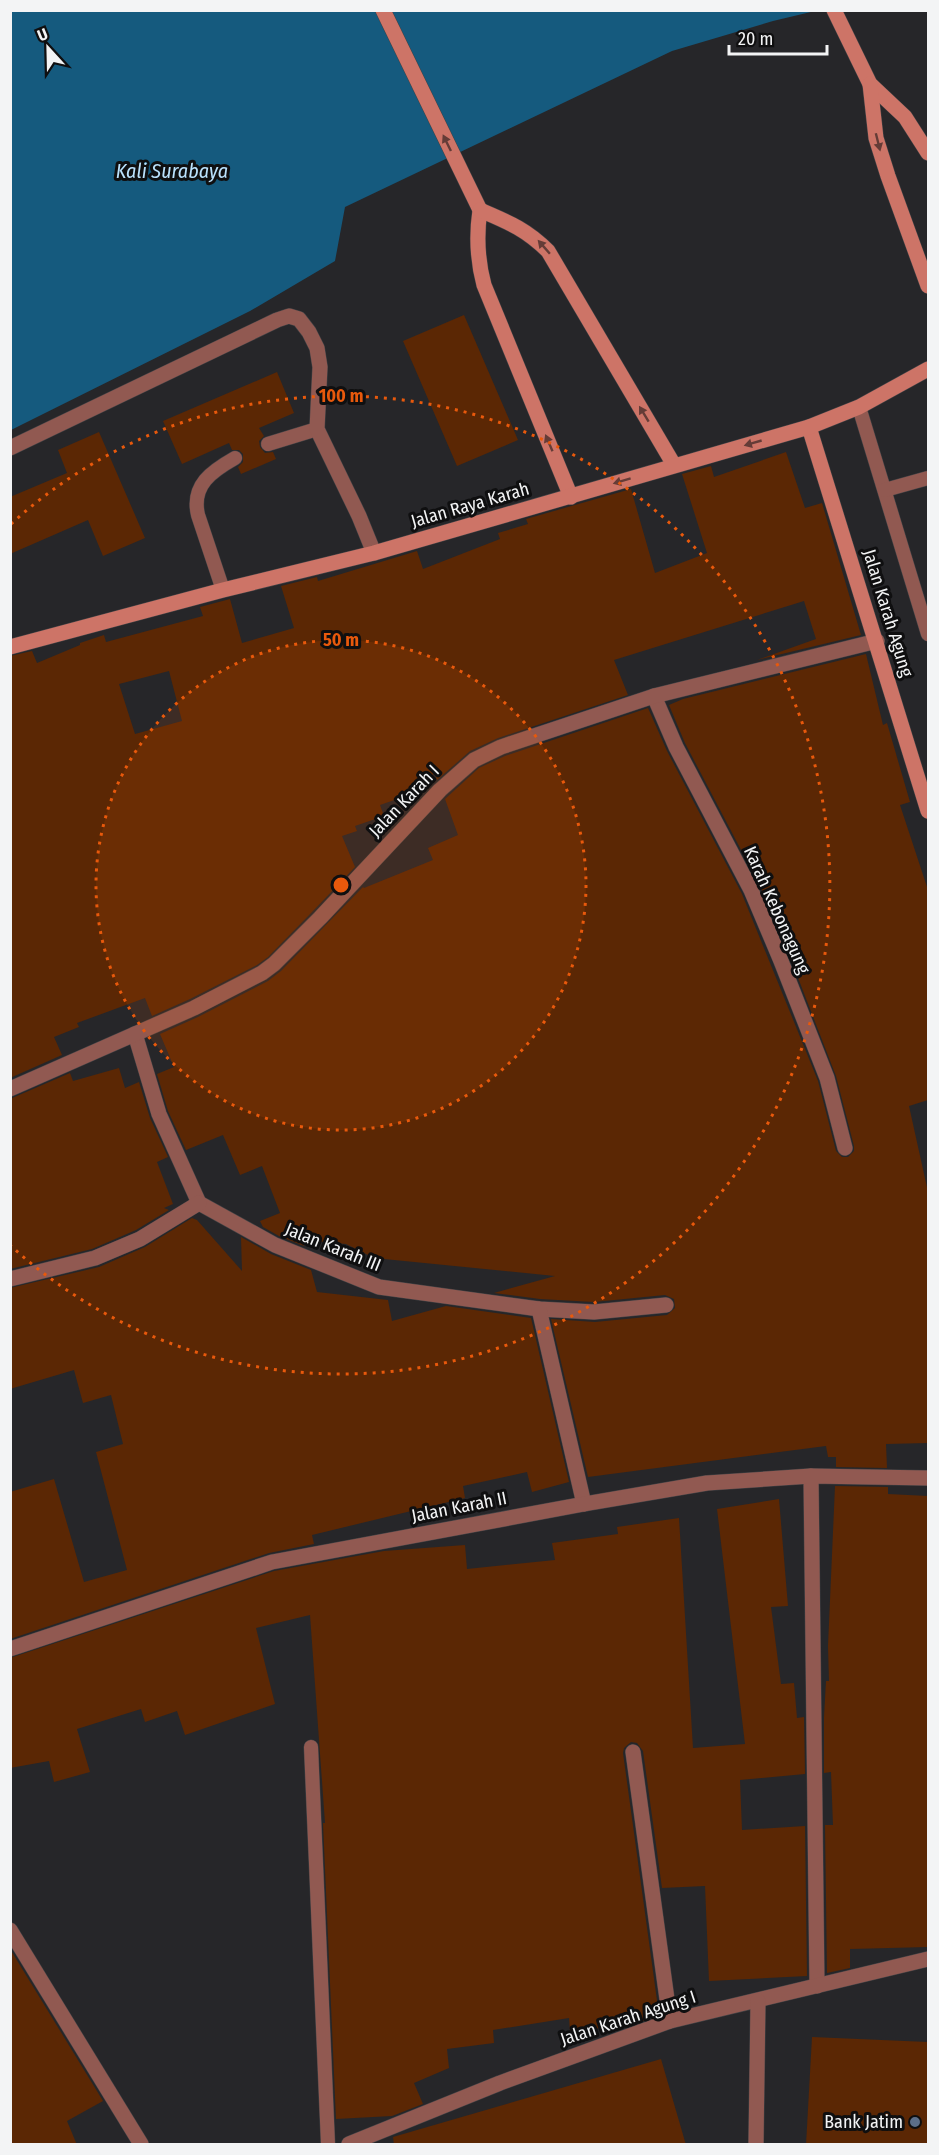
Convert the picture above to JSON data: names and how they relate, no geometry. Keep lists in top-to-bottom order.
{
  "streets": {
    "street": [
      "Jalan Raya Karah",
      "Jalan Karah Agung",
      "Jalan Karah I",
      "Karah Kebonagung",
      "Jalan Karah III",
      "Jalan Karah II",
      "Jalan Karah Agung I"
    ]
  },
  "crossings": [
    ["Jalan Raya Karah", "Jalan Karah Agung"],
    ["Jalan Karah Agung", "Jalan Karah I"],
    ["Jalan Karah I", "Karah Kebonagung"]
  ],
  "water": ["Kali Surabaya"],
  "places": ["Bank Jatim"],
  "scale_bar": "20 m",
  "north": "top",
  "rings": ["100 m", "50 m"]
}
